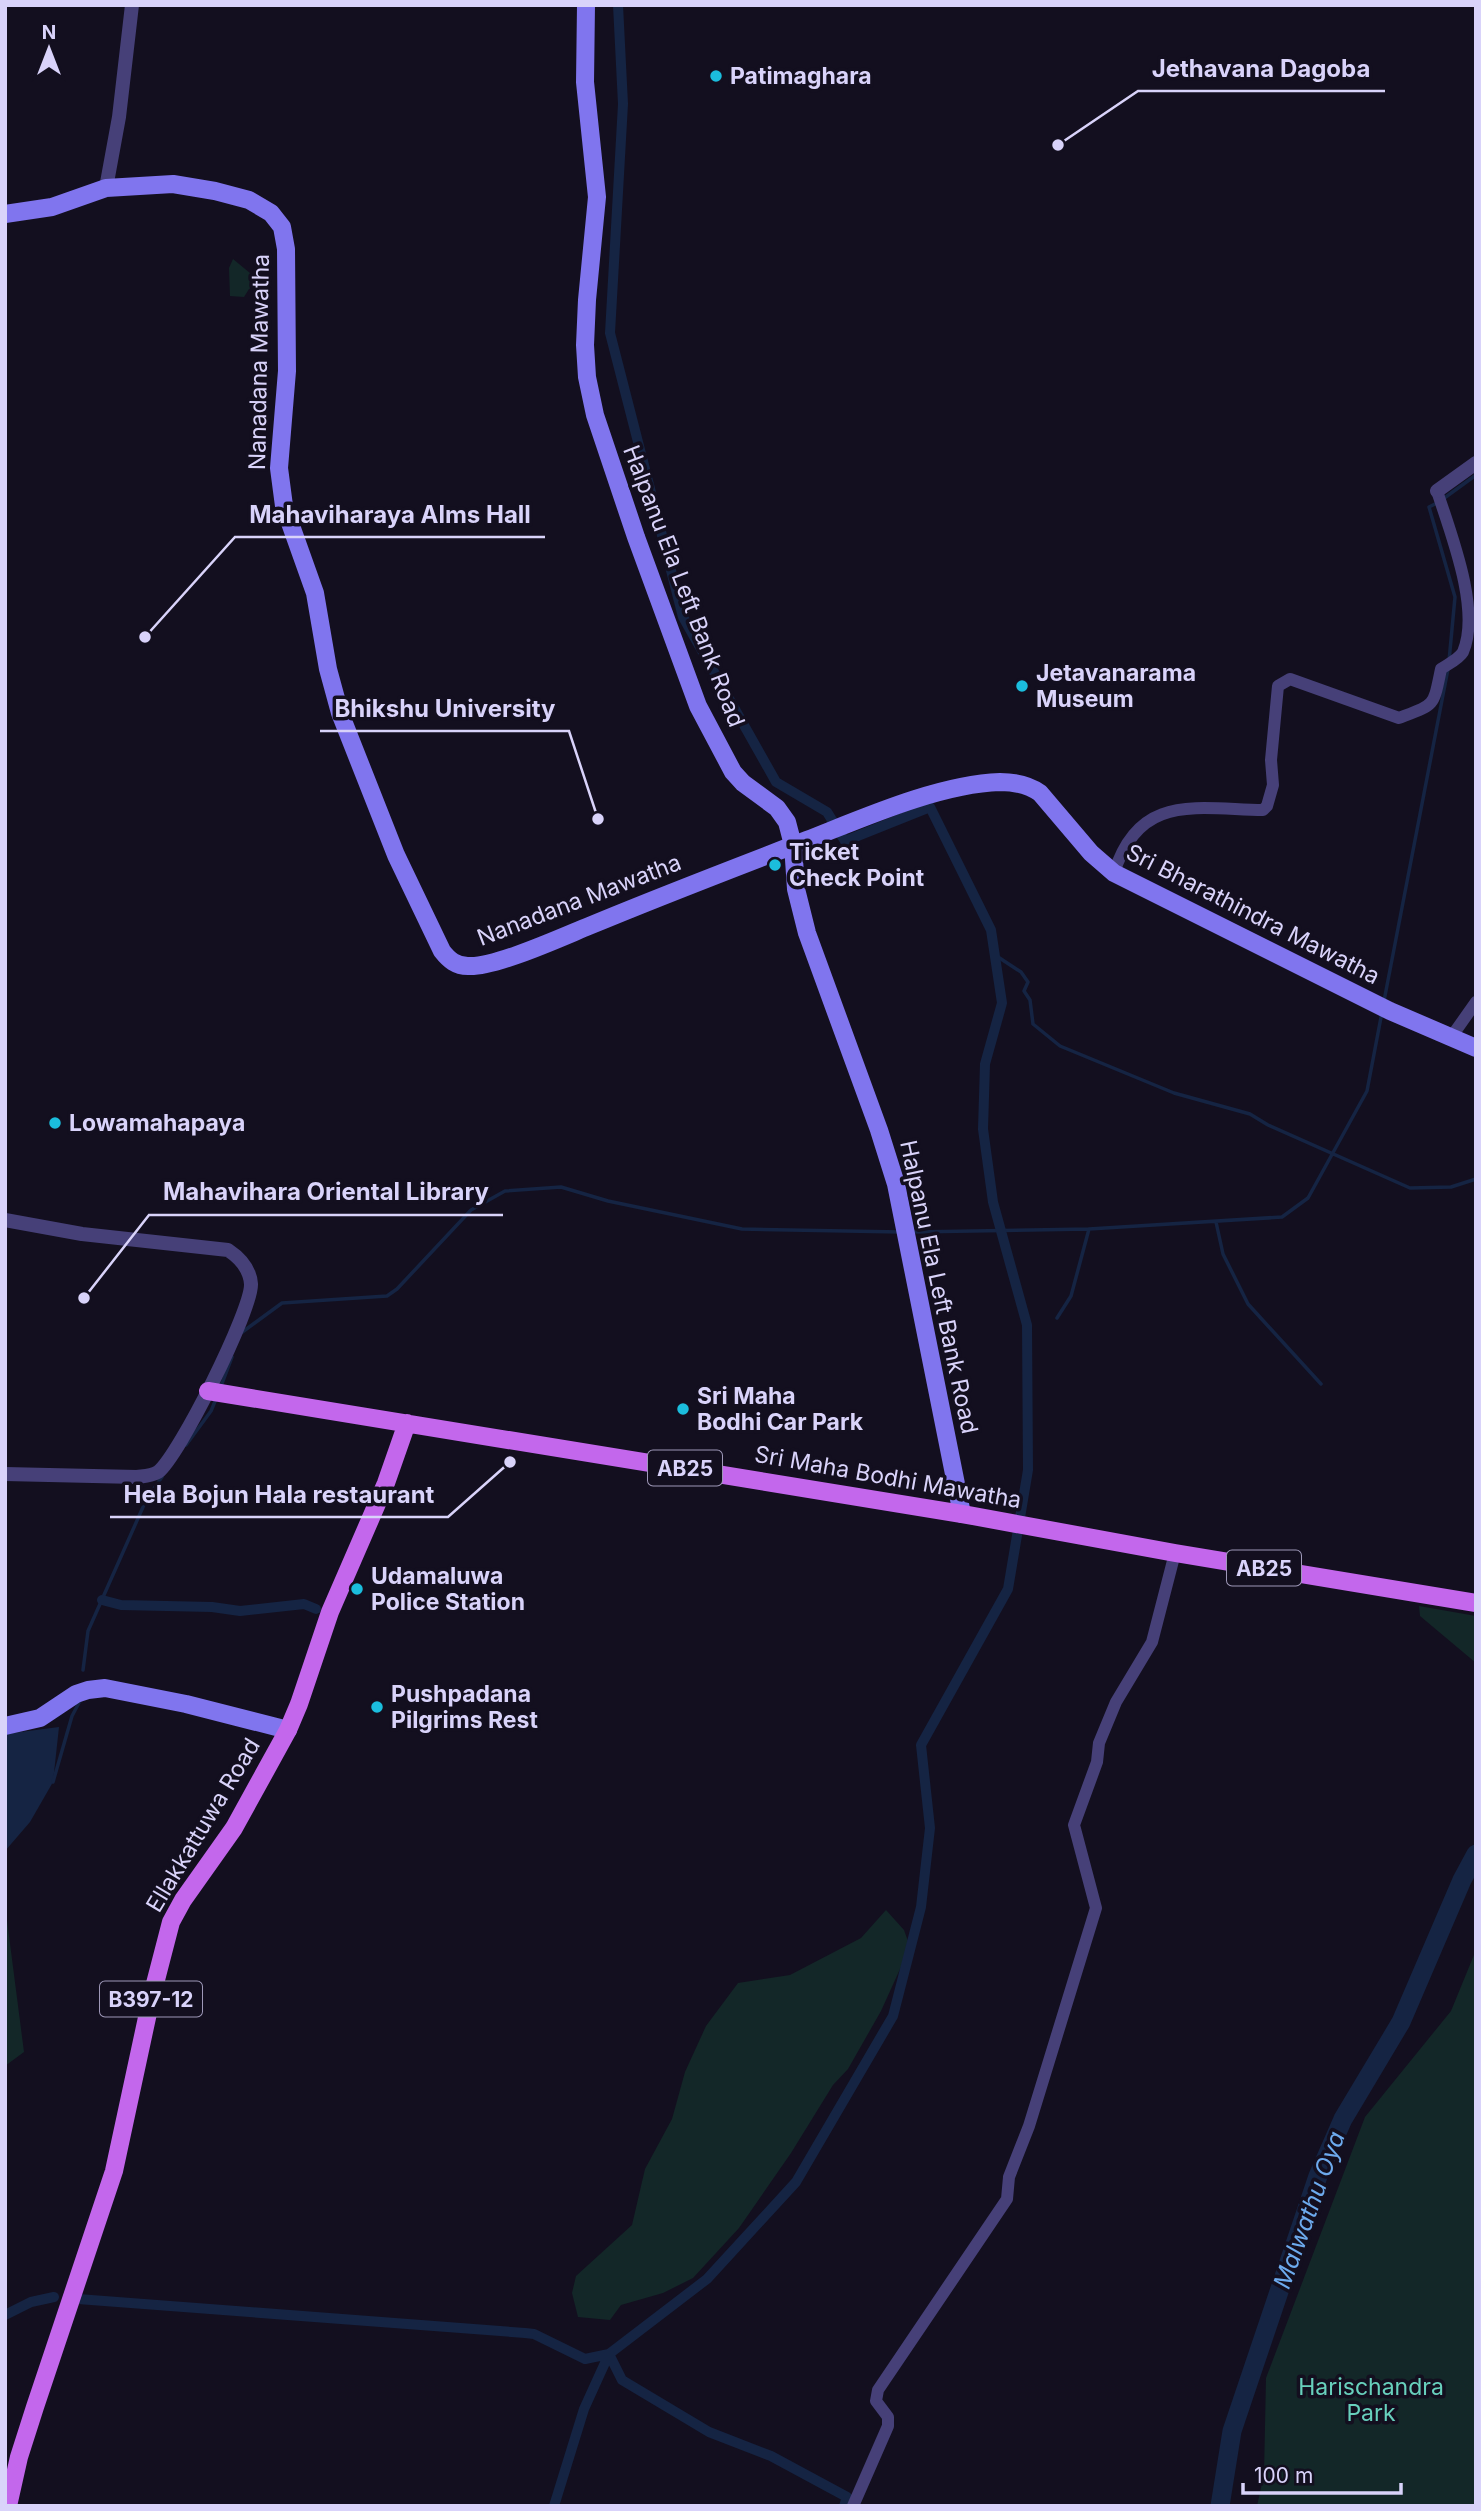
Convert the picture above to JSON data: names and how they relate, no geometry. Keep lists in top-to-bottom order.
{
  "streets": {
    "main road": [
      "Nanadana Mawatha",
      "Halpanu Ela Left Bank Road",
      "Sri Bharathindra Mawatha",
      "AB25",
      "Sri Maha Bodhi Mawatha",
      "Ellakkattuwa Road",
      "B397-12"
    ]
  },
  "crossings": [
    ["Nanadana Mawatha", "Halpanu Ela Left Bank Road"],
    ["Nanadana Mawatha", "Sri Bharathindra Mawatha"],
    ["Halpanu Ela Left Bank Road", "Sri Bharathindra Mawatha"],
    ["Halpanu Ela Left Bank Road", "Sri Maha Bodhi Mawatha"],
    ["Sri Maha Bodhi Mawatha", "Ellakkattuwa Road"]
  ],
  "water": ["Malwathu Oya"],
  "parks": ["Harischandra Park"],
  "places": [
    "Patimaghara",
    "Jethavana Dagoba",
    "Mahaviharaya Alms Hall",
    "Jetavanarama Museum",
    "Bhikshu University",
    "Ticket Check Point",
    "Lowamahapaya",
    "Mahavihara Oriental Library",
    "Sri Maha Bodhi Car Park",
    "Hela Bojun Hala restaurant",
    "Udamaluwa Police Station",
    "Pushpadana Pilgrims Rest"
  ],
  "scale_bar": "100 m",
  "north": "top"
}
